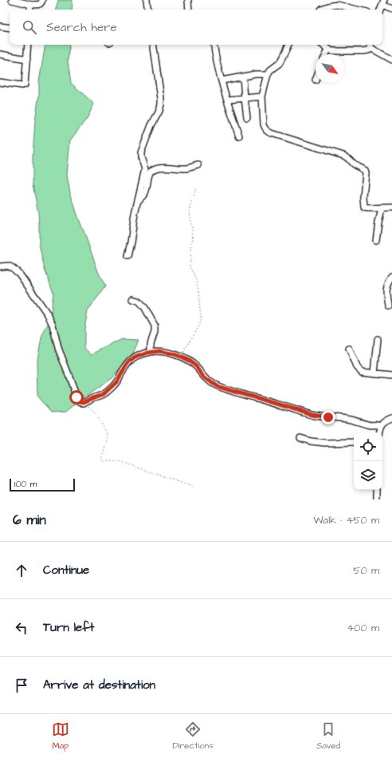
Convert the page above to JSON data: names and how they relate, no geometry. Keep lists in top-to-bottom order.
{
  "scale_bar": "100 m",
  "north": "bottom right",
  "page": {
    "search": "Search here",
    "scale": "100 m",
    "heading": ["6 min", "Walk · 450 m"],
    "list": [
      ["Continue", "50 m"],
      ["Turn left", "400 m"],
      "Arrive at destination"
    ],
    "nav": ["Map", "Directions", "Saved"]
  }
}
